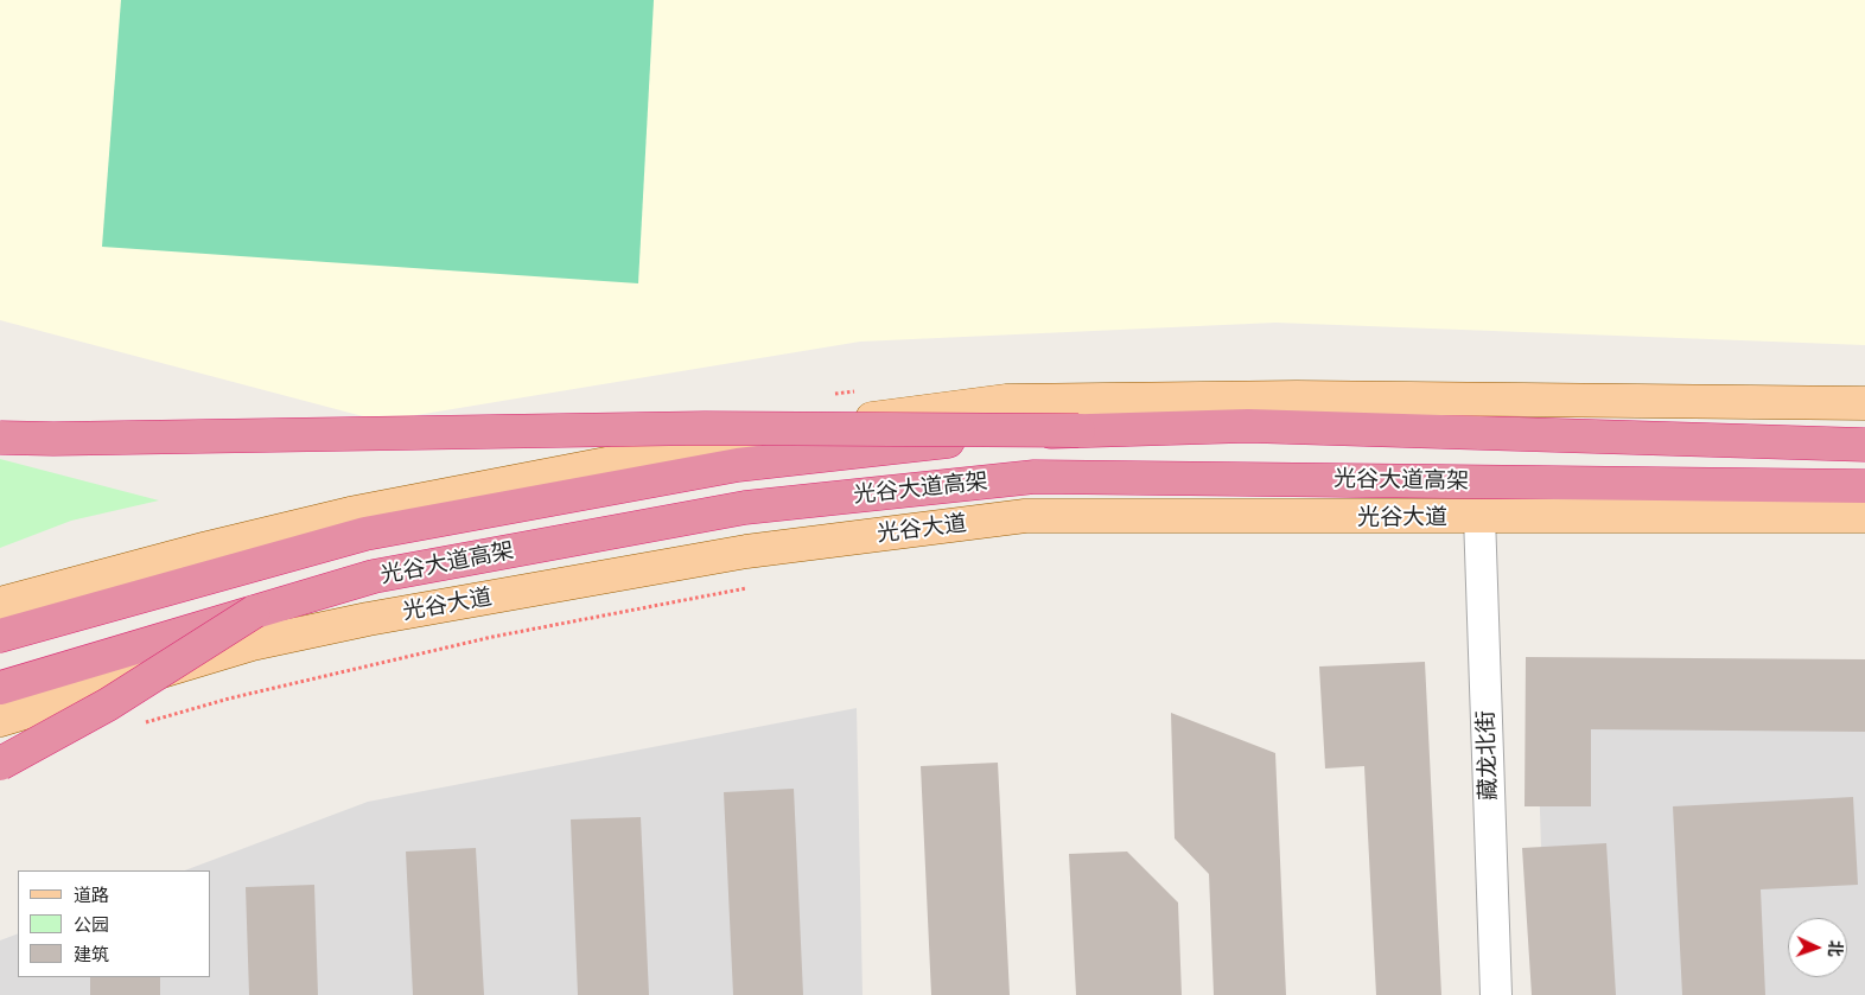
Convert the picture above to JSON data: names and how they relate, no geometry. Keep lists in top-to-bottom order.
{
  "streets": {
    "highway": ["光谷大道高架"],
    "main road": ["光谷大道"],
    "street": ["藏龙北街"]
  },
  "crossings": [
    ["光谷大道", "藏龙北街"]
  ],
  "legend": ["道路", "公园", "建筑"],
  "north": "right"
}
